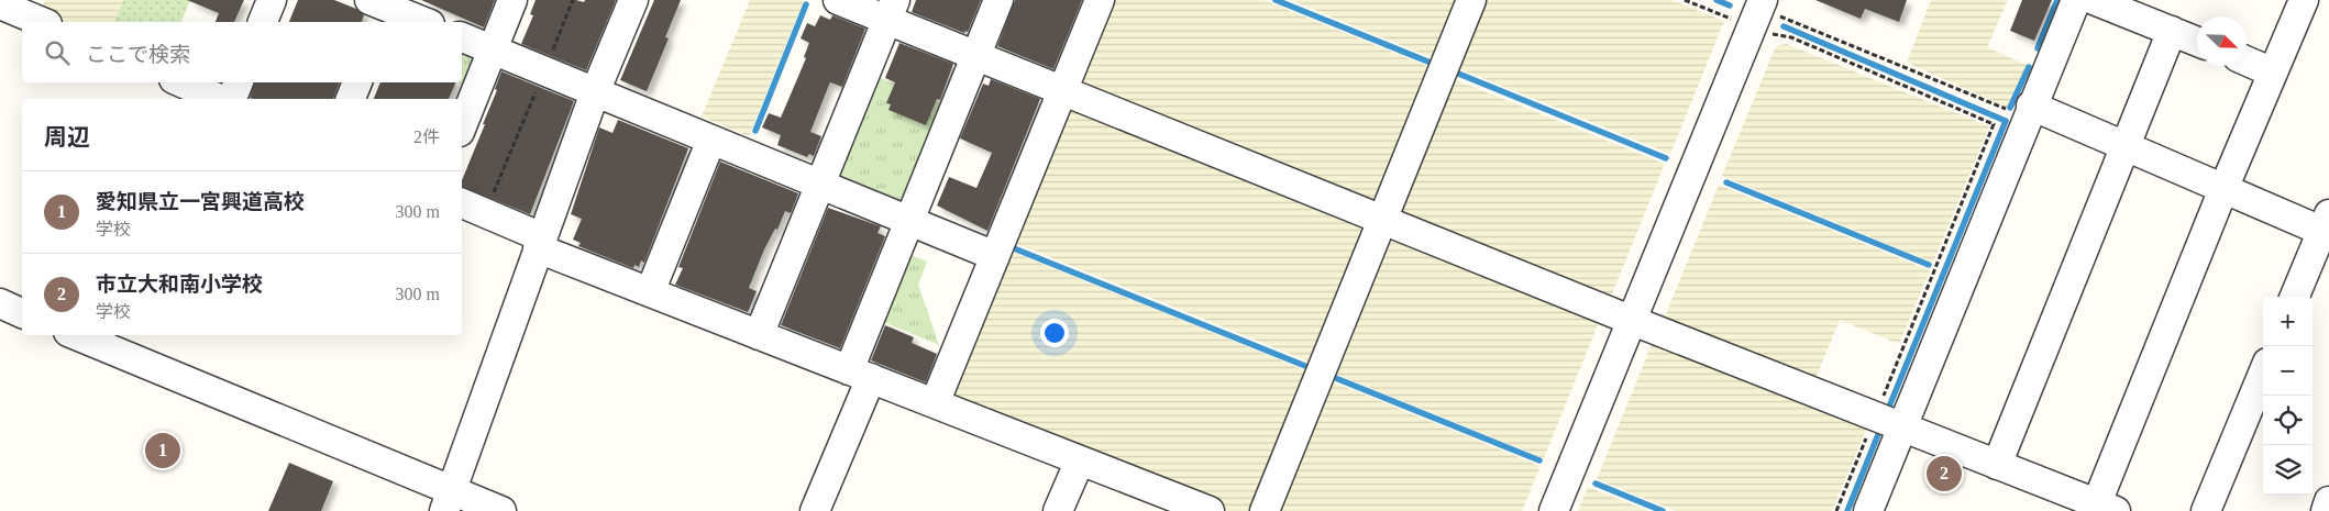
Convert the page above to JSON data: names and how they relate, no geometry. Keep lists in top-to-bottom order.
{
  "north": "bottom right",
  "page": {
    "search": "ここで検索",
    "heading": ["周辺", "2件"],
    "list": [
      {
        "mark": "1",
        "name": "愛知県立一宮興道高校",
        "note": "学校",
        "value": "300 m"
      },
      {
        "mark": "2",
        "name": "市立大和南小学校",
        "note": "学校",
        "value": "300 m"
      }
    ],
    "map_buttons": ["+", "−"],
    "pins": ["1", "2"]
  }
}
